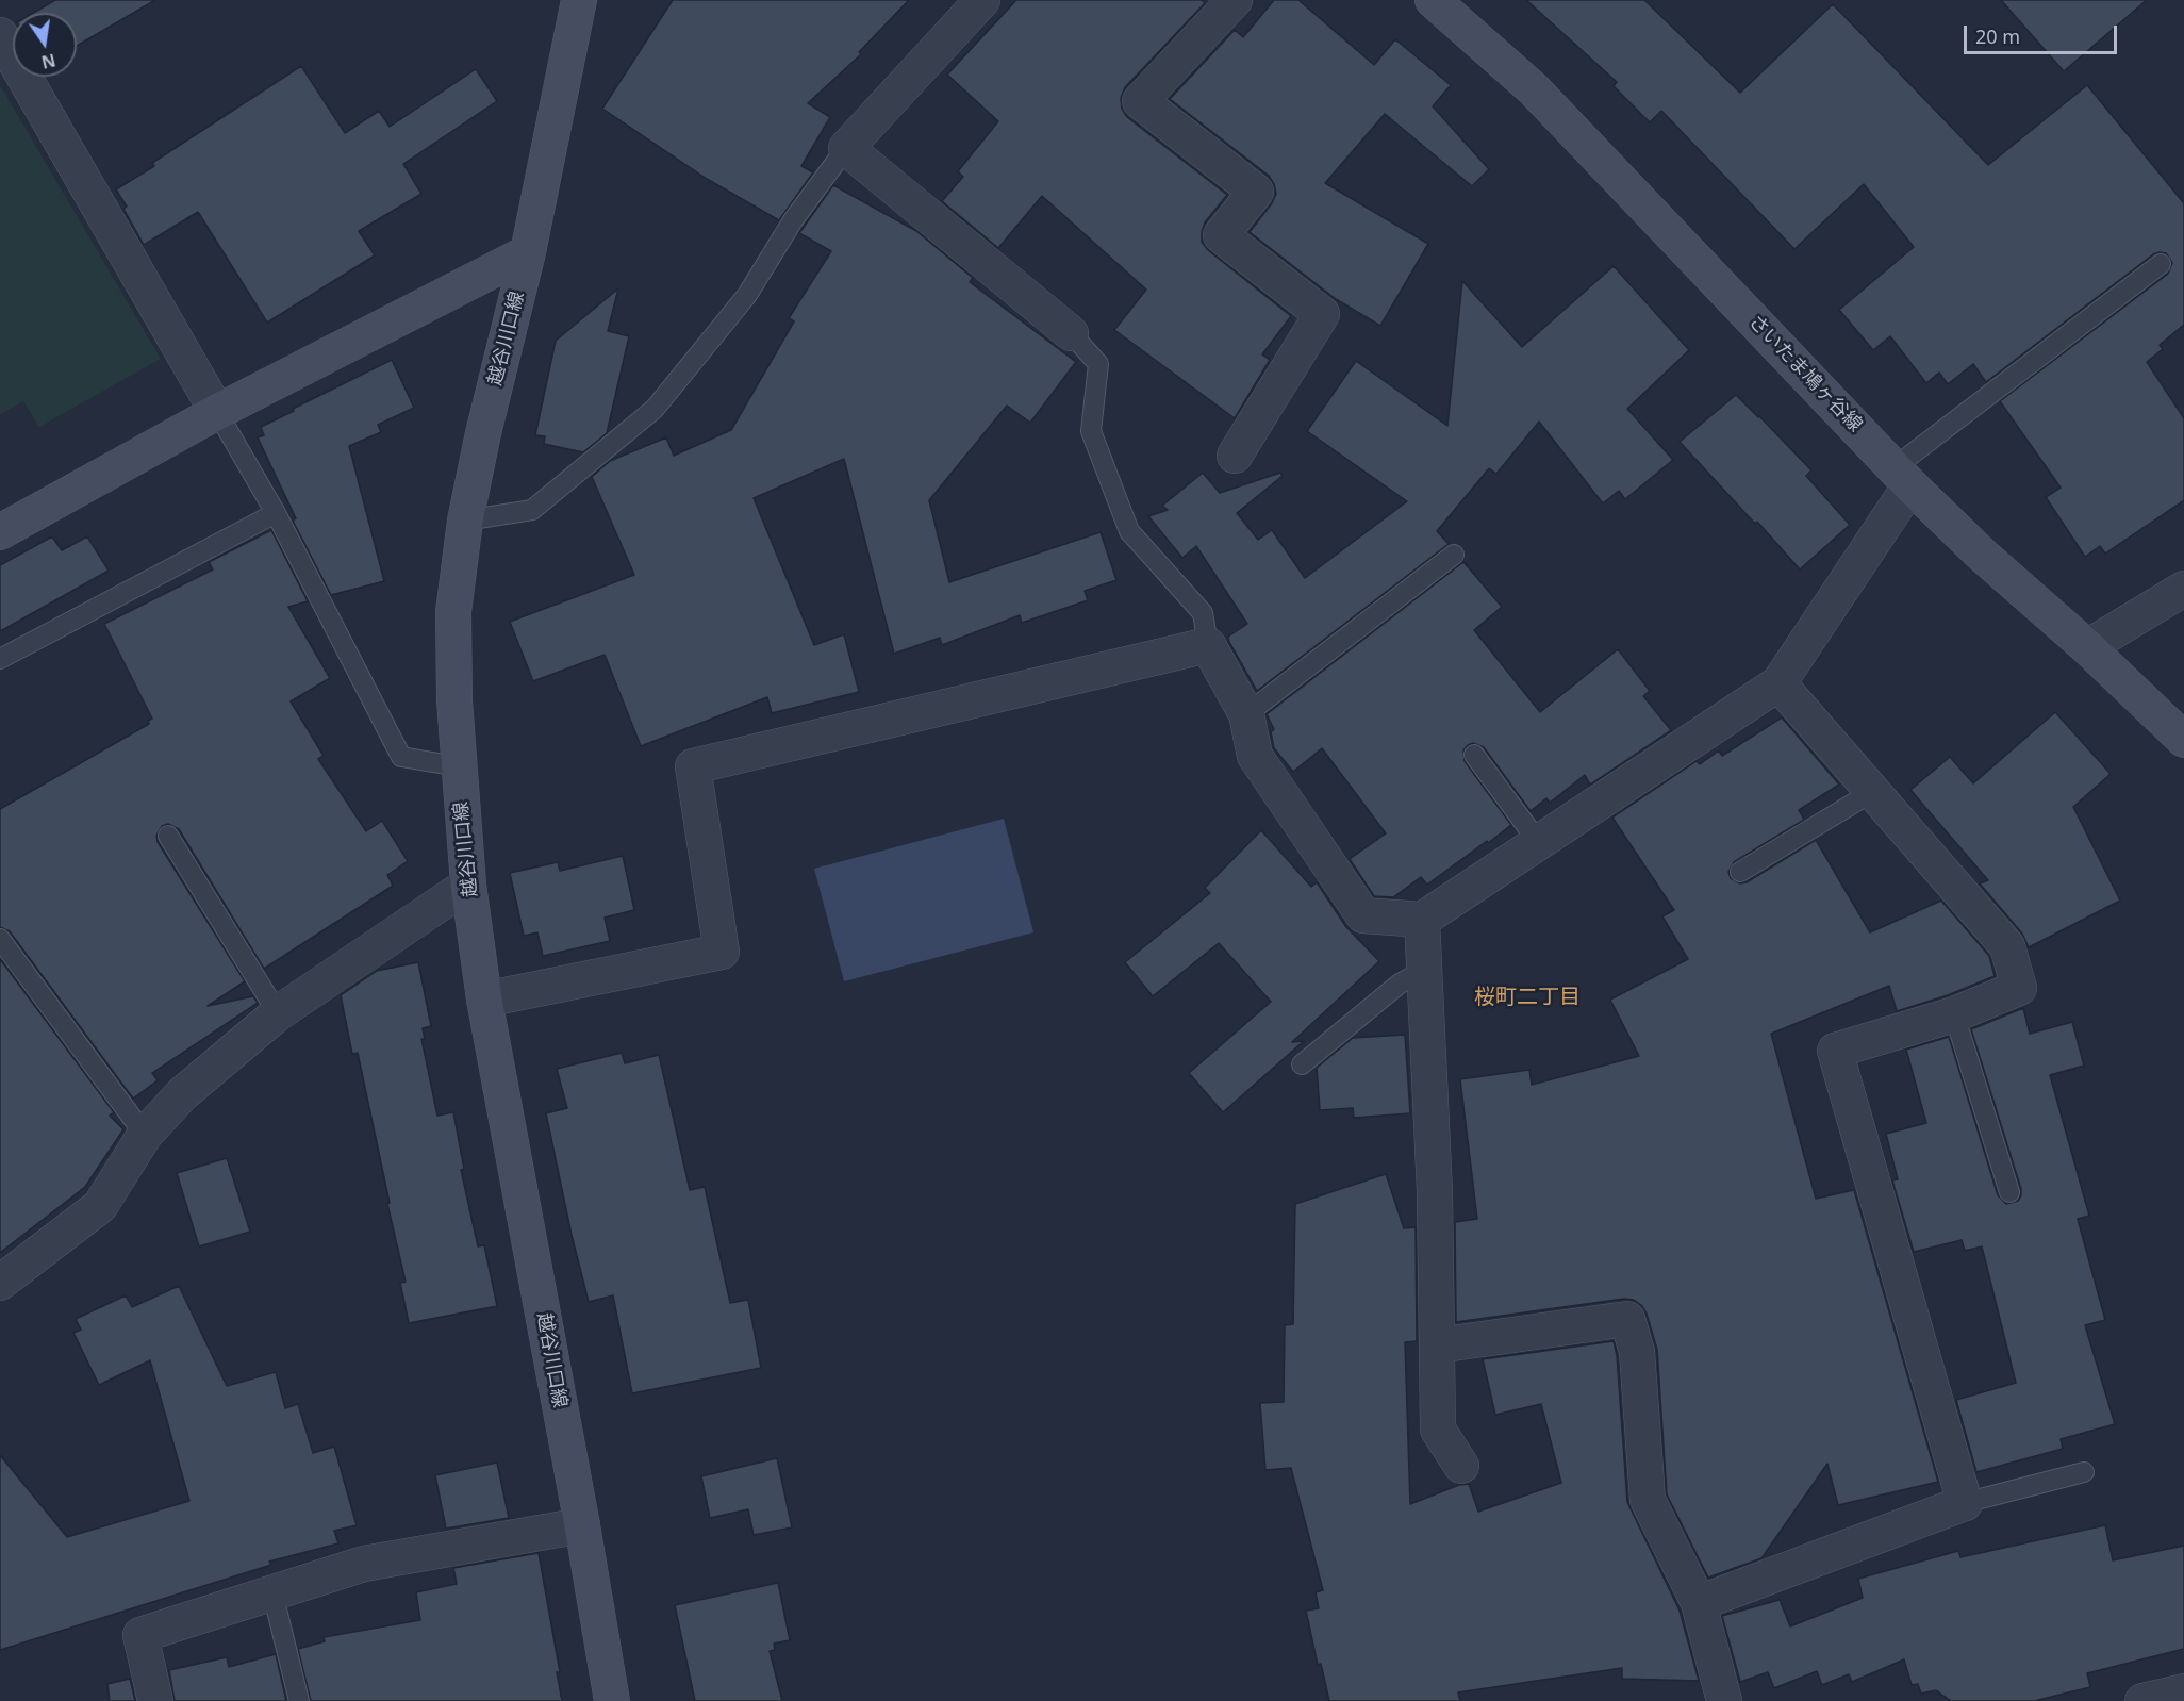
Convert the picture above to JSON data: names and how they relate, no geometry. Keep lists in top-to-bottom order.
{
  "streets": {
    "main road": ["越谷川口線", "さいたま鳩ヶ谷線"]
  },
  "districts": ["桜町二丁目"],
  "scale_bar": "20 m",
  "north": "bottom"
}
